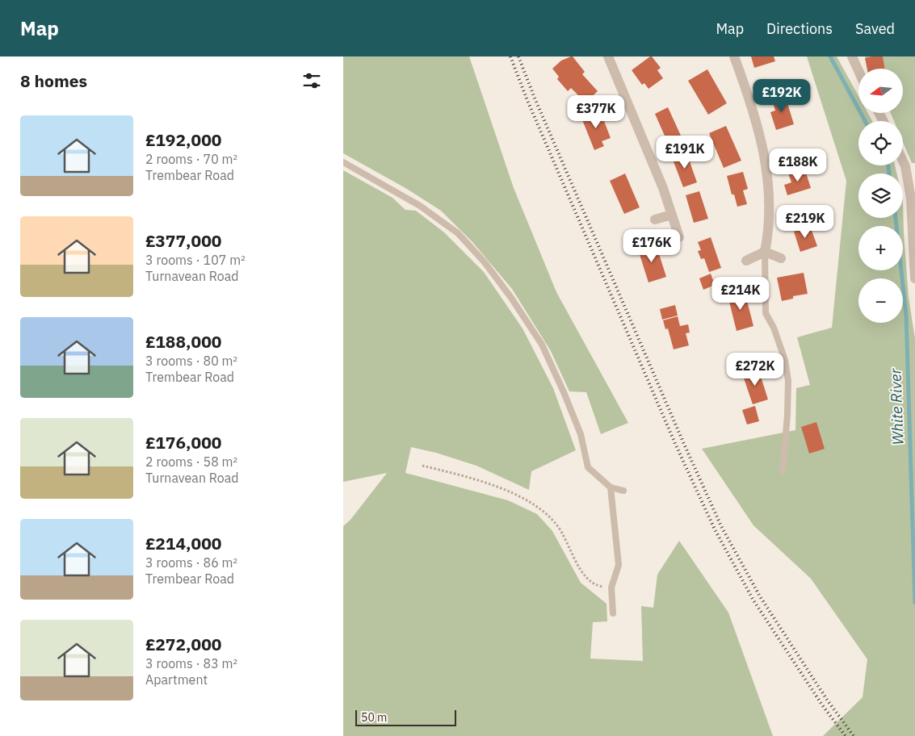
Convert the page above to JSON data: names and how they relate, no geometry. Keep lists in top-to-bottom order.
{
  "water": ["White River"],
  "scale_bar": "50 m",
  "north": "left",
  "page": {
    "header": "Map",
    "nav": ["Map", "Directions", "Saved"],
    "heading": "8 homes",
    "map_buttons": ["+", "−"],
    "price": [
      "£192K",
      "£377K",
      "£191K",
      "£188K",
      "£219K",
      "£176K",
      "£214K",
      "£272K"
    ],
    "list": [
      {
        "name": "£192,000",
        "note": "2 rooms · 70 m² · Trembear Road"
      },
      {
        "name": "£377,000",
        "note": "3 rooms · 107 m² · Turnavean Road"
      },
      {
        "name": "£188,000",
        "note": "3 rooms · 80 m² · Trembear Road"
      },
      {
        "name": "£176,000",
        "note": "2 rooms · 58 m² · Turnavean Road"
      },
      {
        "name": "£214,000",
        "note": "3 rooms · 86 m² · Trembear Road"
      },
      {
        "name": "£272,000",
        "note": "3 rooms · 83 m² · Apartment"
      }
    ],
    "scale": "50 m"
  }
}
